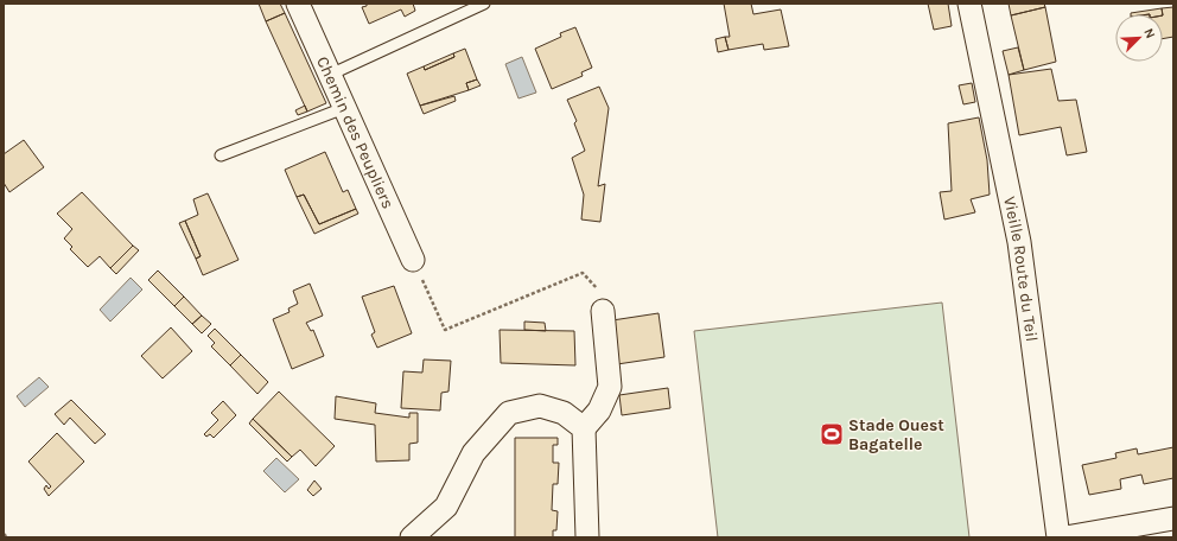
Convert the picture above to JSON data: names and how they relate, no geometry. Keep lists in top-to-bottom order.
{
  "streets": {
    "street": ["Chemin des Peupliers", "Vieille Route du Teil"]
  },
  "places": {
    "sports": ["Stade Ouest Bagatelle"]
  },
  "north": "top right"
}
